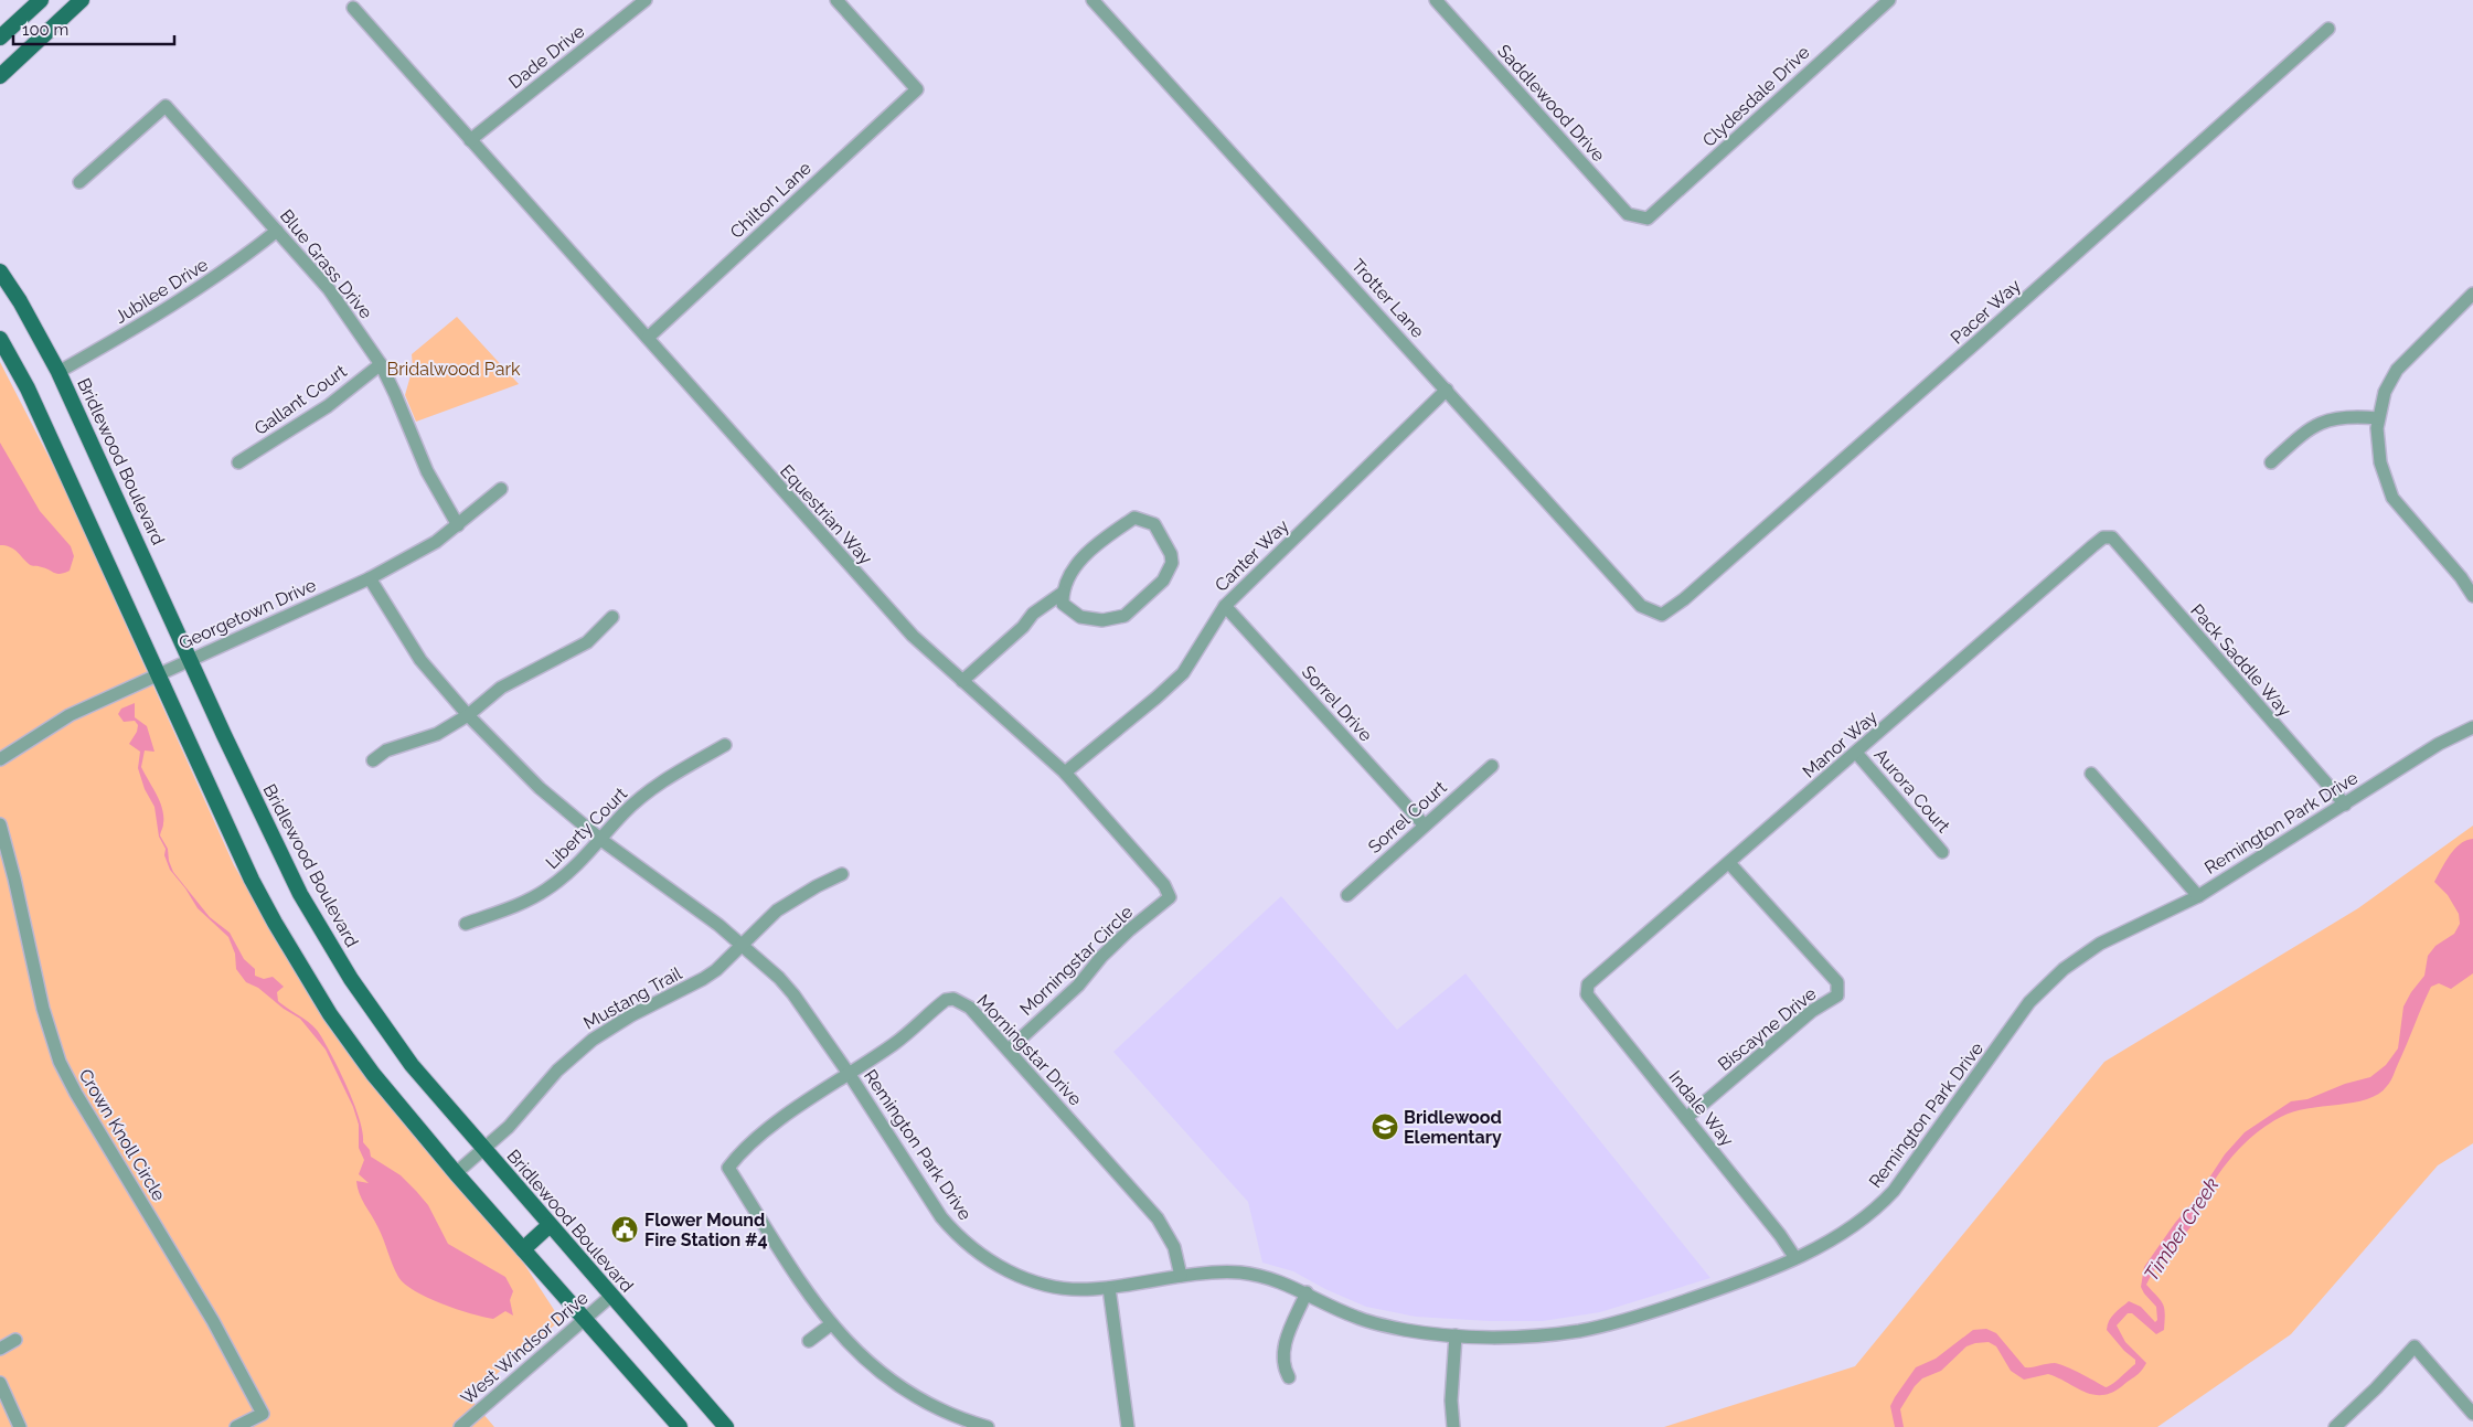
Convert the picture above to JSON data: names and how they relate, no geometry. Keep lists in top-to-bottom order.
{
  "streets": {
    "main road": ["Bridlewood Boulevard"],
    "street": [
      "Dade Drive",
      "Clydesdale Drive",
      "Saddlewood Drive",
      "Chilton Lane",
      "Blue Grass Drive",
      "Jubilee Drive",
      "Trotter Lane",
      "Pacer Way",
      "Gallant Court",
      "Equestrian Way",
      "Canter Way",
      "Georgetown Drive",
      "Pack Saddle Way",
      "Sorrel Drive",
      "Manor Way",
      "Aurora Court",
      "Sorrel Court",
      "Remington Park Drive",
      "Liberty Court",
      "Morningstar Circle",
      "Mustang Trail",
      "Biscayne Drive",
      "Morningstar Drive",
      "Indale Way",
      "Crown Knoll Circle",
      "West Windsor Drive"
    ]
  },
  "crossings": [
    ["Dade Drive", "Equestrian Way"],
    ["Clydesdale Drive", "Saddlewood Drive"],
    ["Chilton Lane", "Equestrian Way"],
    ["Blue Grass Drive", "Jubilee Drive"],
    ["Blue Grass Drive", "Gallant Court"],
    ["Blue Grass Drive", "Georgetown Drive"],
    ["Jubilee Drive", "Bridlewood Boulevard"],
    ["Trotter Lane", "Pacer Way"],
    ["Trotter Lane", "Canter Way"],
    ["Bridlewood Boulevard", "Georgetown Drive"],
    ["Bridlewood Boulevard", "Mustang Trail"],
    ["Bridlewood Boulevard", "West Windsor Drive"],
    ["Equestrian Way", "Canter Way"],
    ["Equestrian Way", "Morningstar Circle"],
    ["Canter Way", "Sorrel Drive"],
    ["Georgetown Drive", "Remington Park Drive"],
    ["Pack Saddle Way", "Manor Way"],
    ["Pack Saddle Way", "Remington Park Drive"],
    ["Sorrel Drive", "Sorrel Court"],
    ["Manor Way", "Aurora Court"],
    ["Manor Way", "Biscayne Drive"],
    ["Manor Way", "Indale Way"],
    ["Remington Park Drive", "Liberty Court"],
    ["Remington Park Drive", "Mustang Trail"],
    ["Remington Park Drive", "Morningstar Drive"],
    ["Remington Park Drive", "Indale Way"],
    ["Morningstar Circle", "Morningstar Drive"],
    ["Biscayne Drive", "Indale Way"]
  ],
  "water": ["Timber Creek"],
  "parks": ["Bridalwood Park"],
  "places": {
    "school or university": ["Bridlewood Elementary"],
    "public building": ["Flower Mound Fire Station #4"]
  },
  "scale_bar": "100 m"
}
